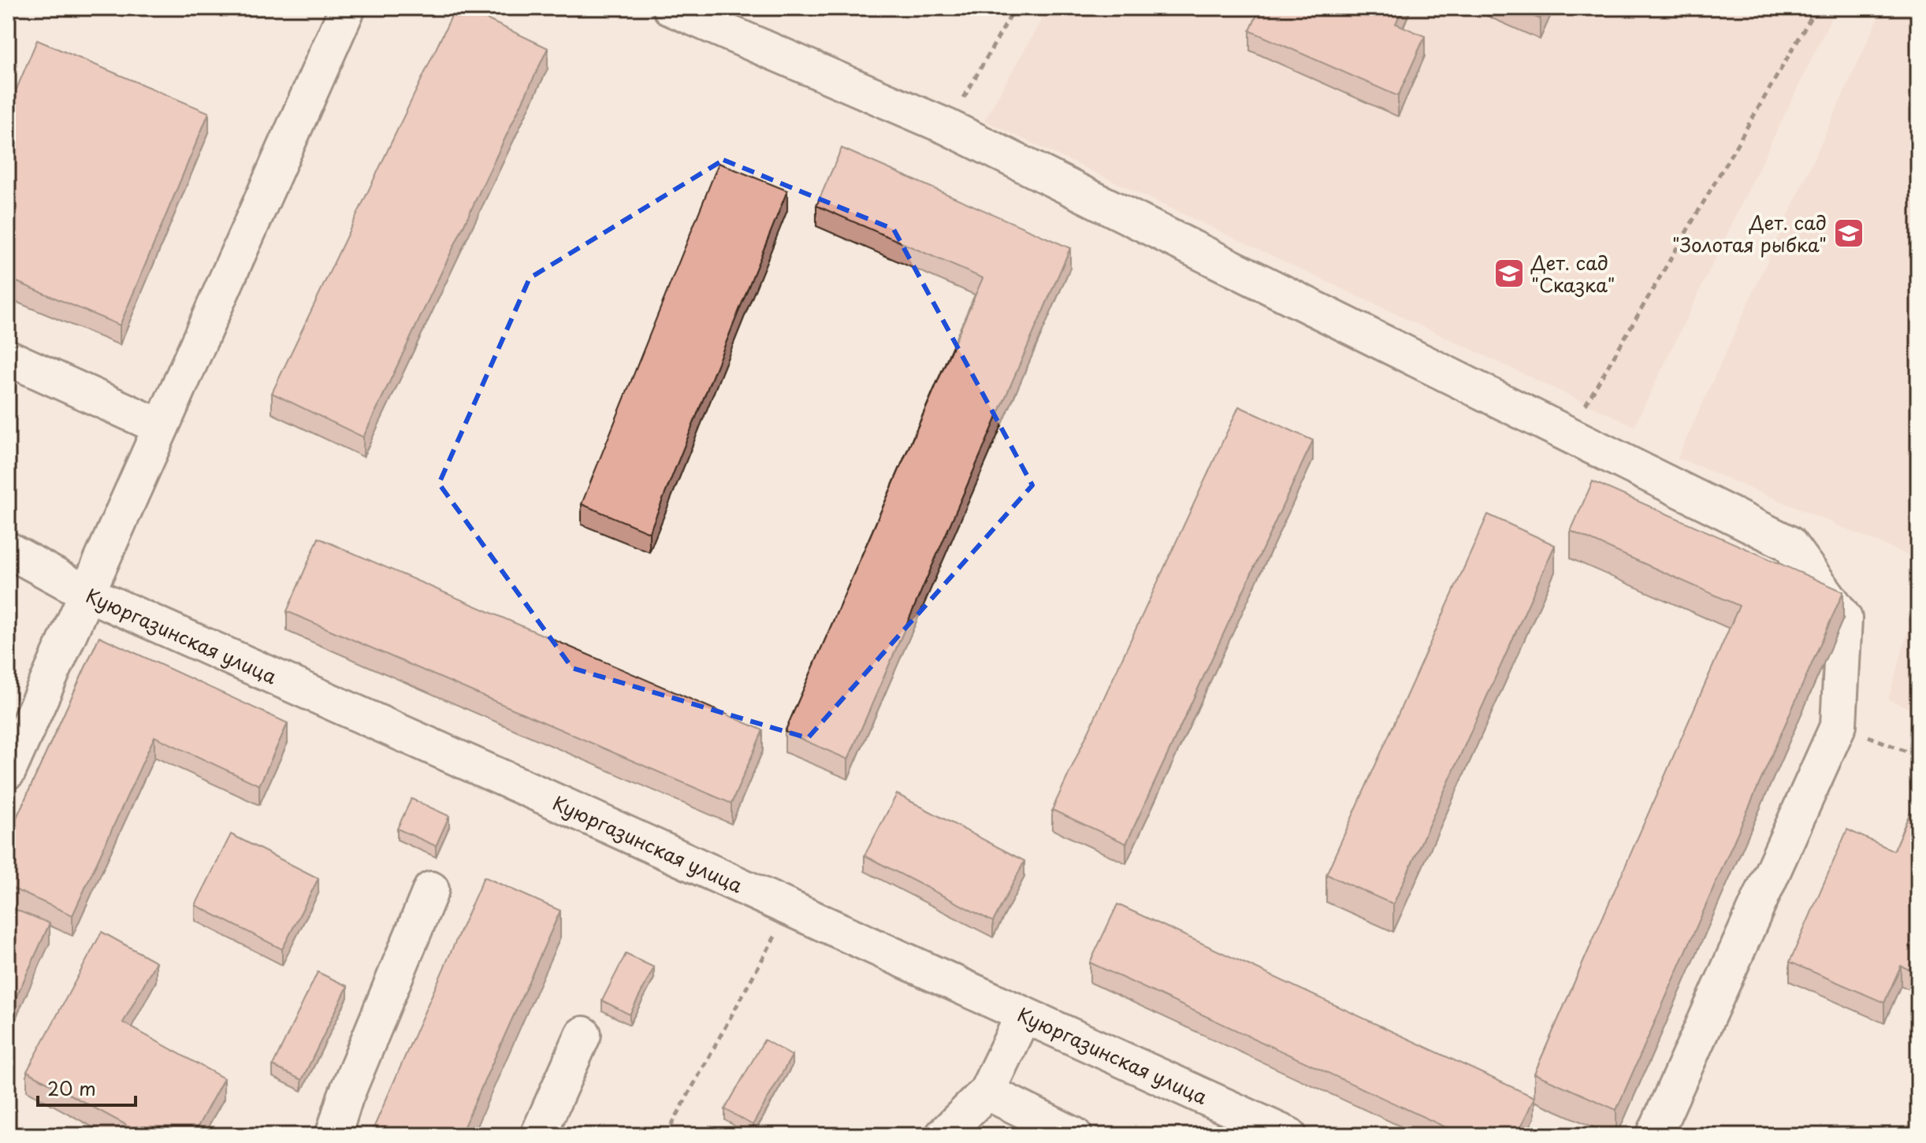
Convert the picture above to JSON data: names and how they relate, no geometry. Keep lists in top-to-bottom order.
{
  "streets": {
    "street": ["Куюргазинская улица"]
  },
  "places": {
    "school or university": ["Дет. сад \"Золотая рыбка\"", "Дет. сад \"Сказка\""]
  },
  "scale_bar": "20 m"
}
